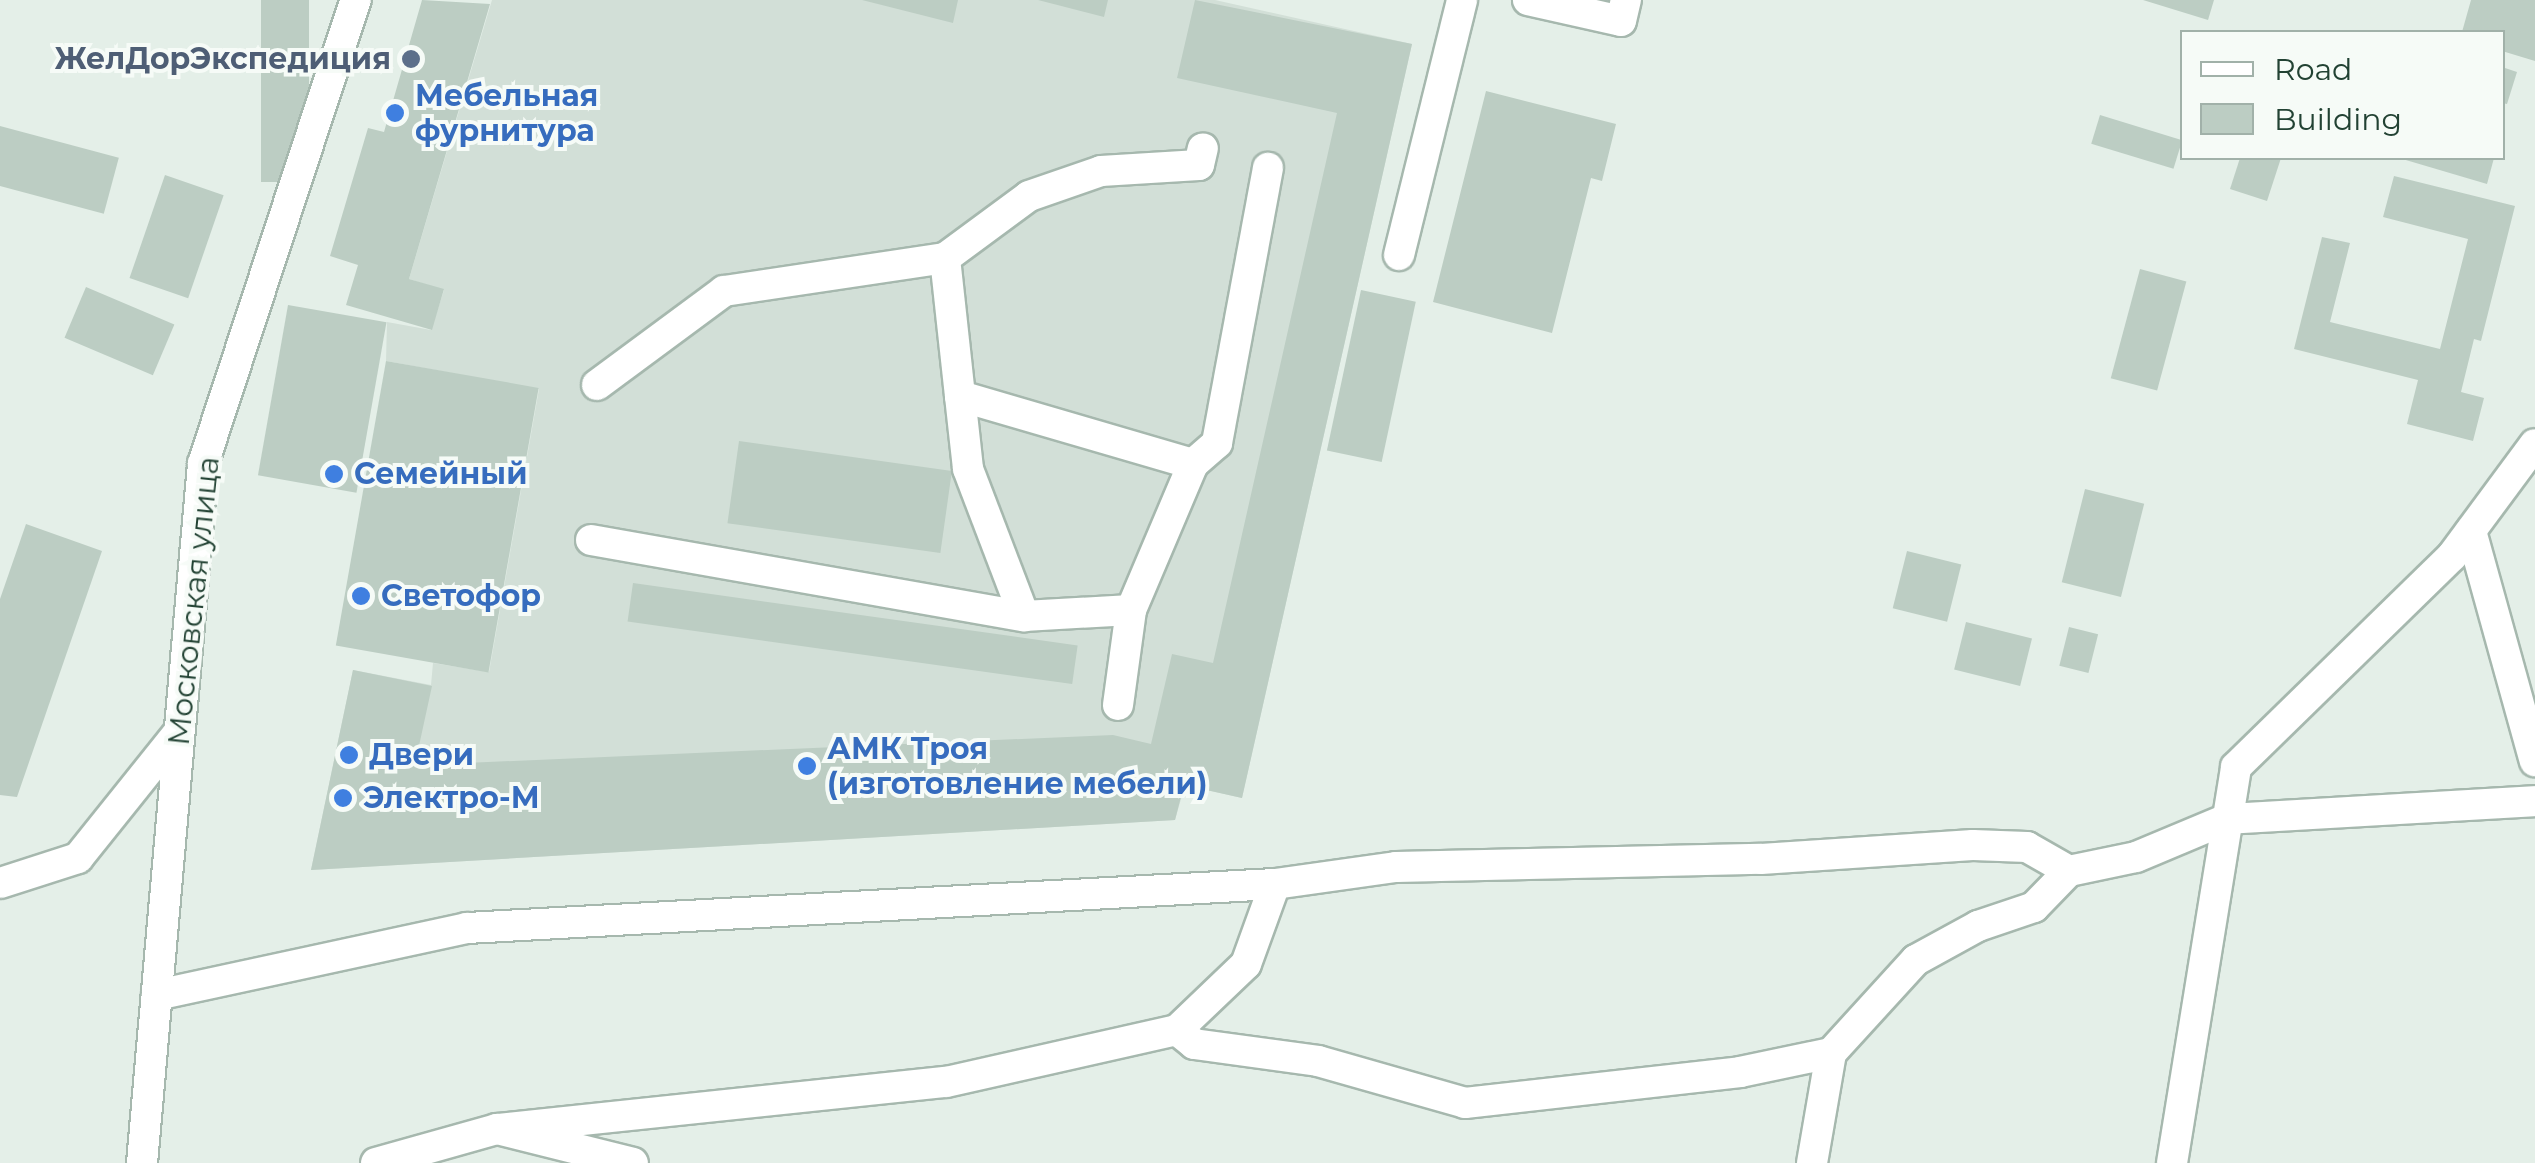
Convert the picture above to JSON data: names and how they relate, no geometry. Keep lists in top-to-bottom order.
{
  "streets": {
    "street": ["Московская улица"]
  },
  "places": [
    "ЖелДорЭкспедиция",
    "Мебельная фурнитура",
    "Семейный",
    "Светофор",
    "Двери",
    "АМК Троя (изготовление мебели)",
    "Электро-М"
  ],
  "legend": ["Road", "Building"]
}
